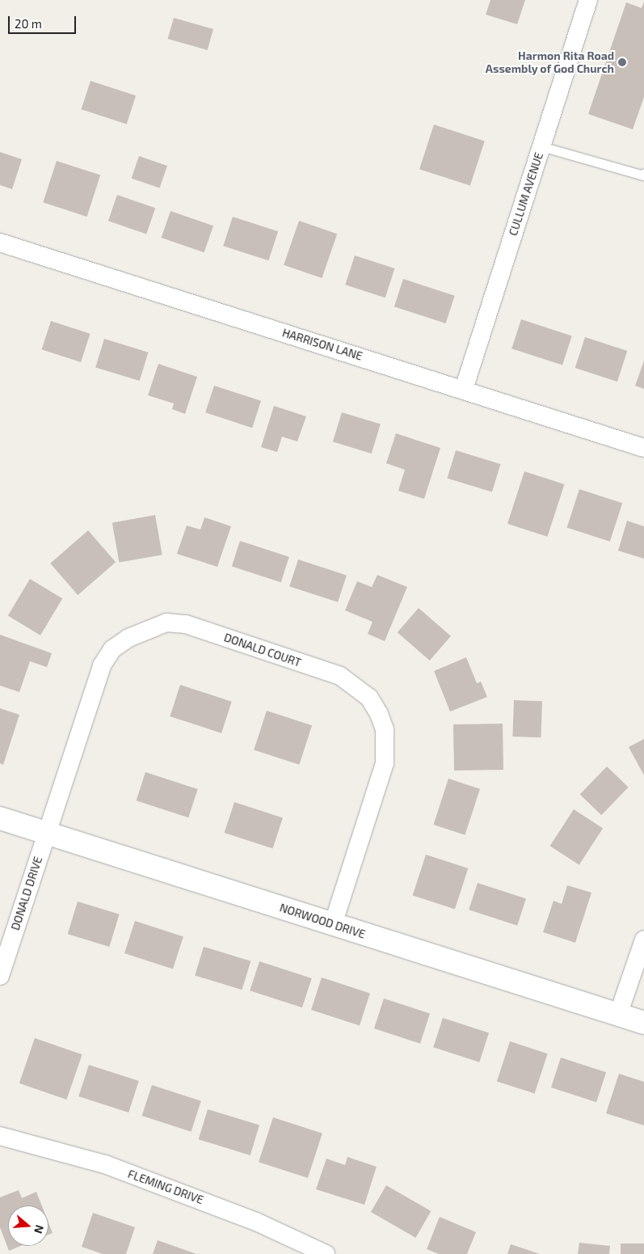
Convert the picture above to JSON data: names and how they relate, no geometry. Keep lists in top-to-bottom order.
{
  "streets": {
    "street": [
      "CULLUM AVENUE",
      "HARRISON LANE",
      "DONALD COURT",
      "DONALD DRIVE",
      "NORWOOD DRIVE",
      "FLEMING DRIVE"
    ]
  },
  "crossings": [
    ["CULLUM AVENUE", "HARRISON LANE"],
    ["DONALD COURT", "DONALD DRIVE"],
    ["DONALD COURT", "NORWOOD DRIVE"],
    ["DONALD DRIVE", "NORWOOD DRIVE"]
  ],
  "places": ["Harmon Rita Road Assembly of God Church"],
  "scale_bar": "20 m",
  "north": "right"
}
